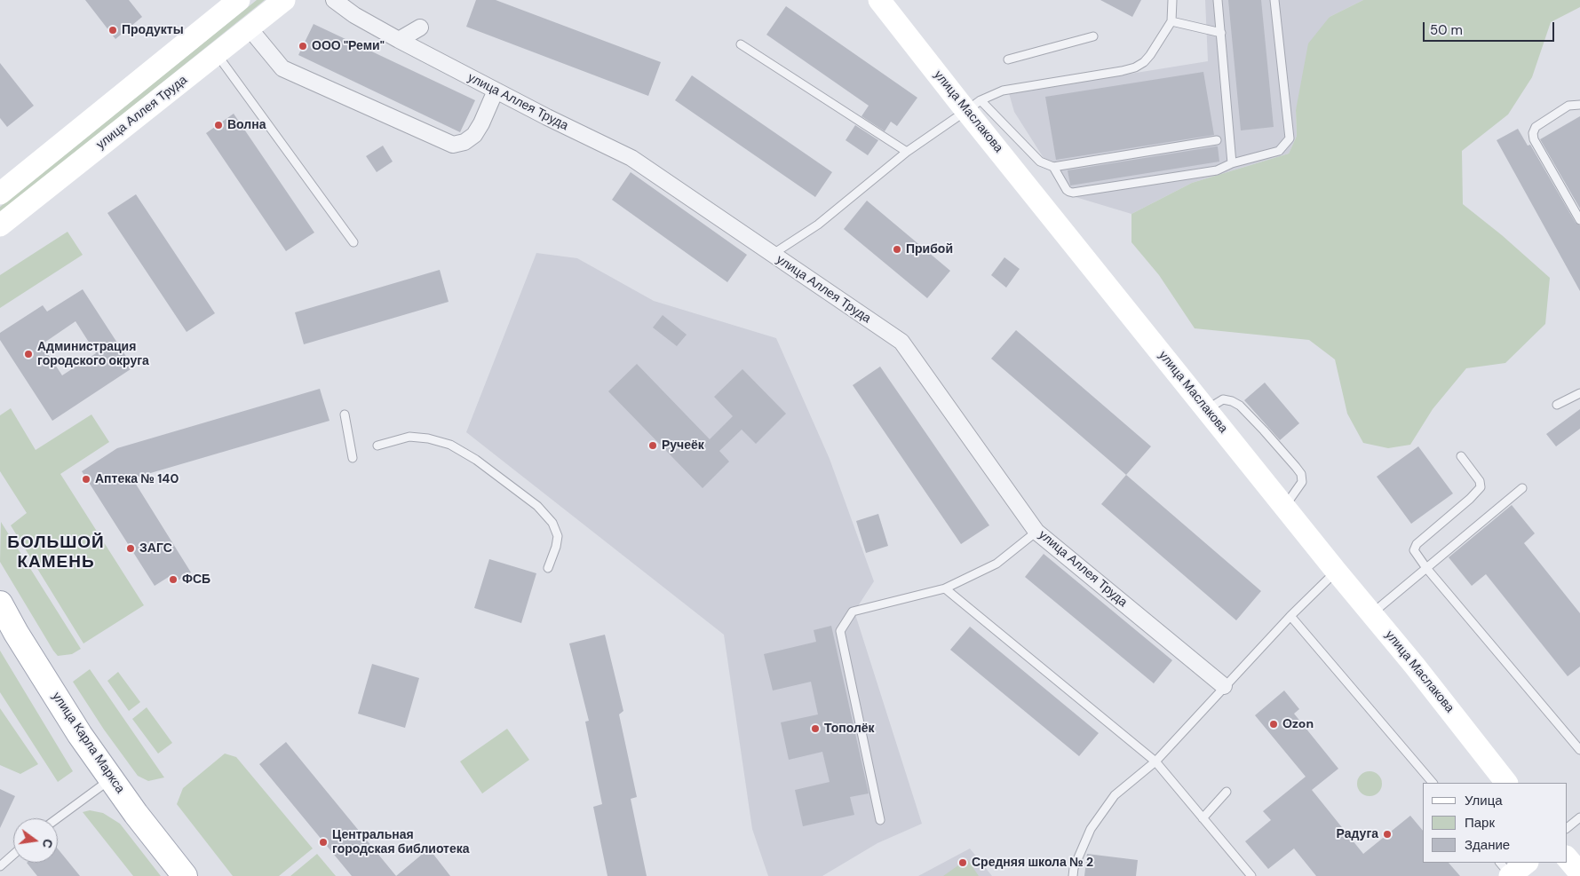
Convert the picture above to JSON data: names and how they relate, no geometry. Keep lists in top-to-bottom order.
{
  "streets": {
    "main road": ["улица Карла Маркса"],
    "street": ["улица Аллея Труда", "улица Маслакова"]
  },
  "districts": ["БОЛЬШОЙ КАМЕНЬ"],
  "places": [
    "Продукты",
    "ООО \"Реми\"",
    "Волна",
    "Прибой",
    "Администрация городского округа",
    "Ручеёк",
    "Аптека № 140",
    "ЗАГС",
    "ФСБ",
    "Ozon",
    "Тополёк",
    "Радуга",
    "Центральная городская библиотека",
    "Средняя школа № 2"
  ],
  "legend": ["Улица", "Парк", "Здание"],
  "scale_bar": "50 m",
  "north": "right"
}
